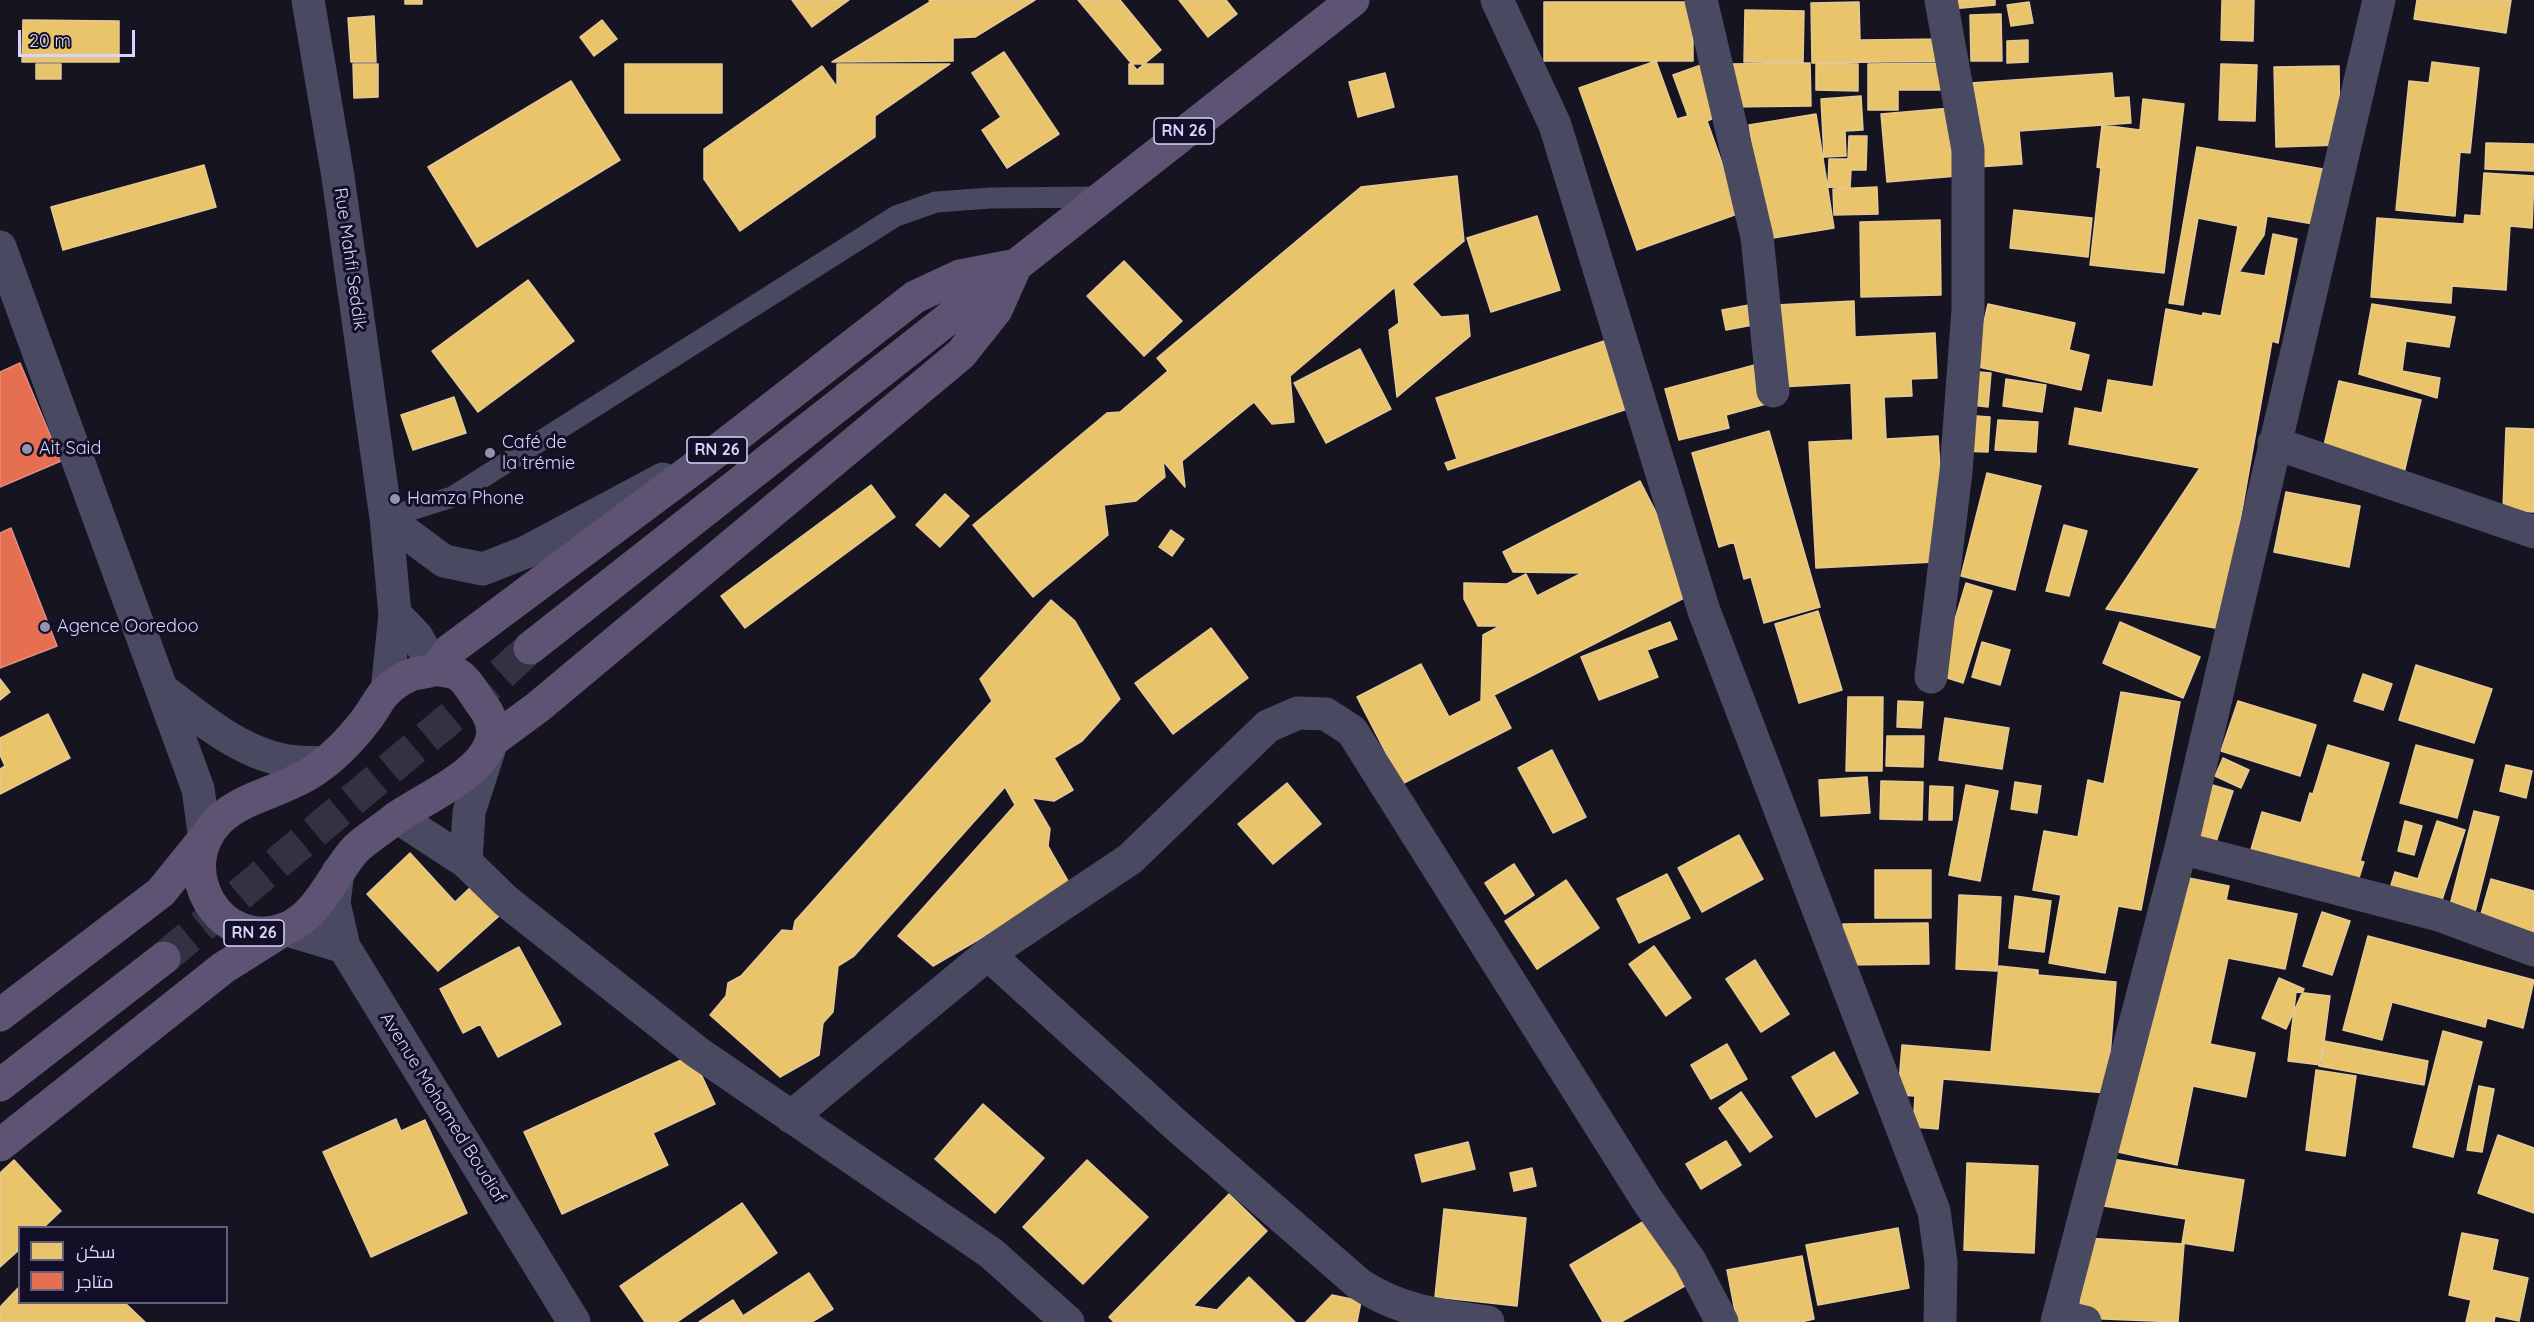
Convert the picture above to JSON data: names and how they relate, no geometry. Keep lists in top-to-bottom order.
{
  "streets": {
    "main road": ["RN 26"],
    "street": ["Rue Mahfi Seddik", "Avenue Mohamed Boudiaf"]
  },
  "crossings": [
    ["RN 26", "Rue Mahfi Seddik"],
    ["RN 26", "Avenue Mohamed Boudiaf"]
  ],
  "places": [
    "Ait Said",
    "Café de la trémie",
    "Hamza Phone",
    "Agence Ooredoo"
  ],
  "legend": ["سكن", "متاجر"],
  "scale_bar": "20 m"
}
